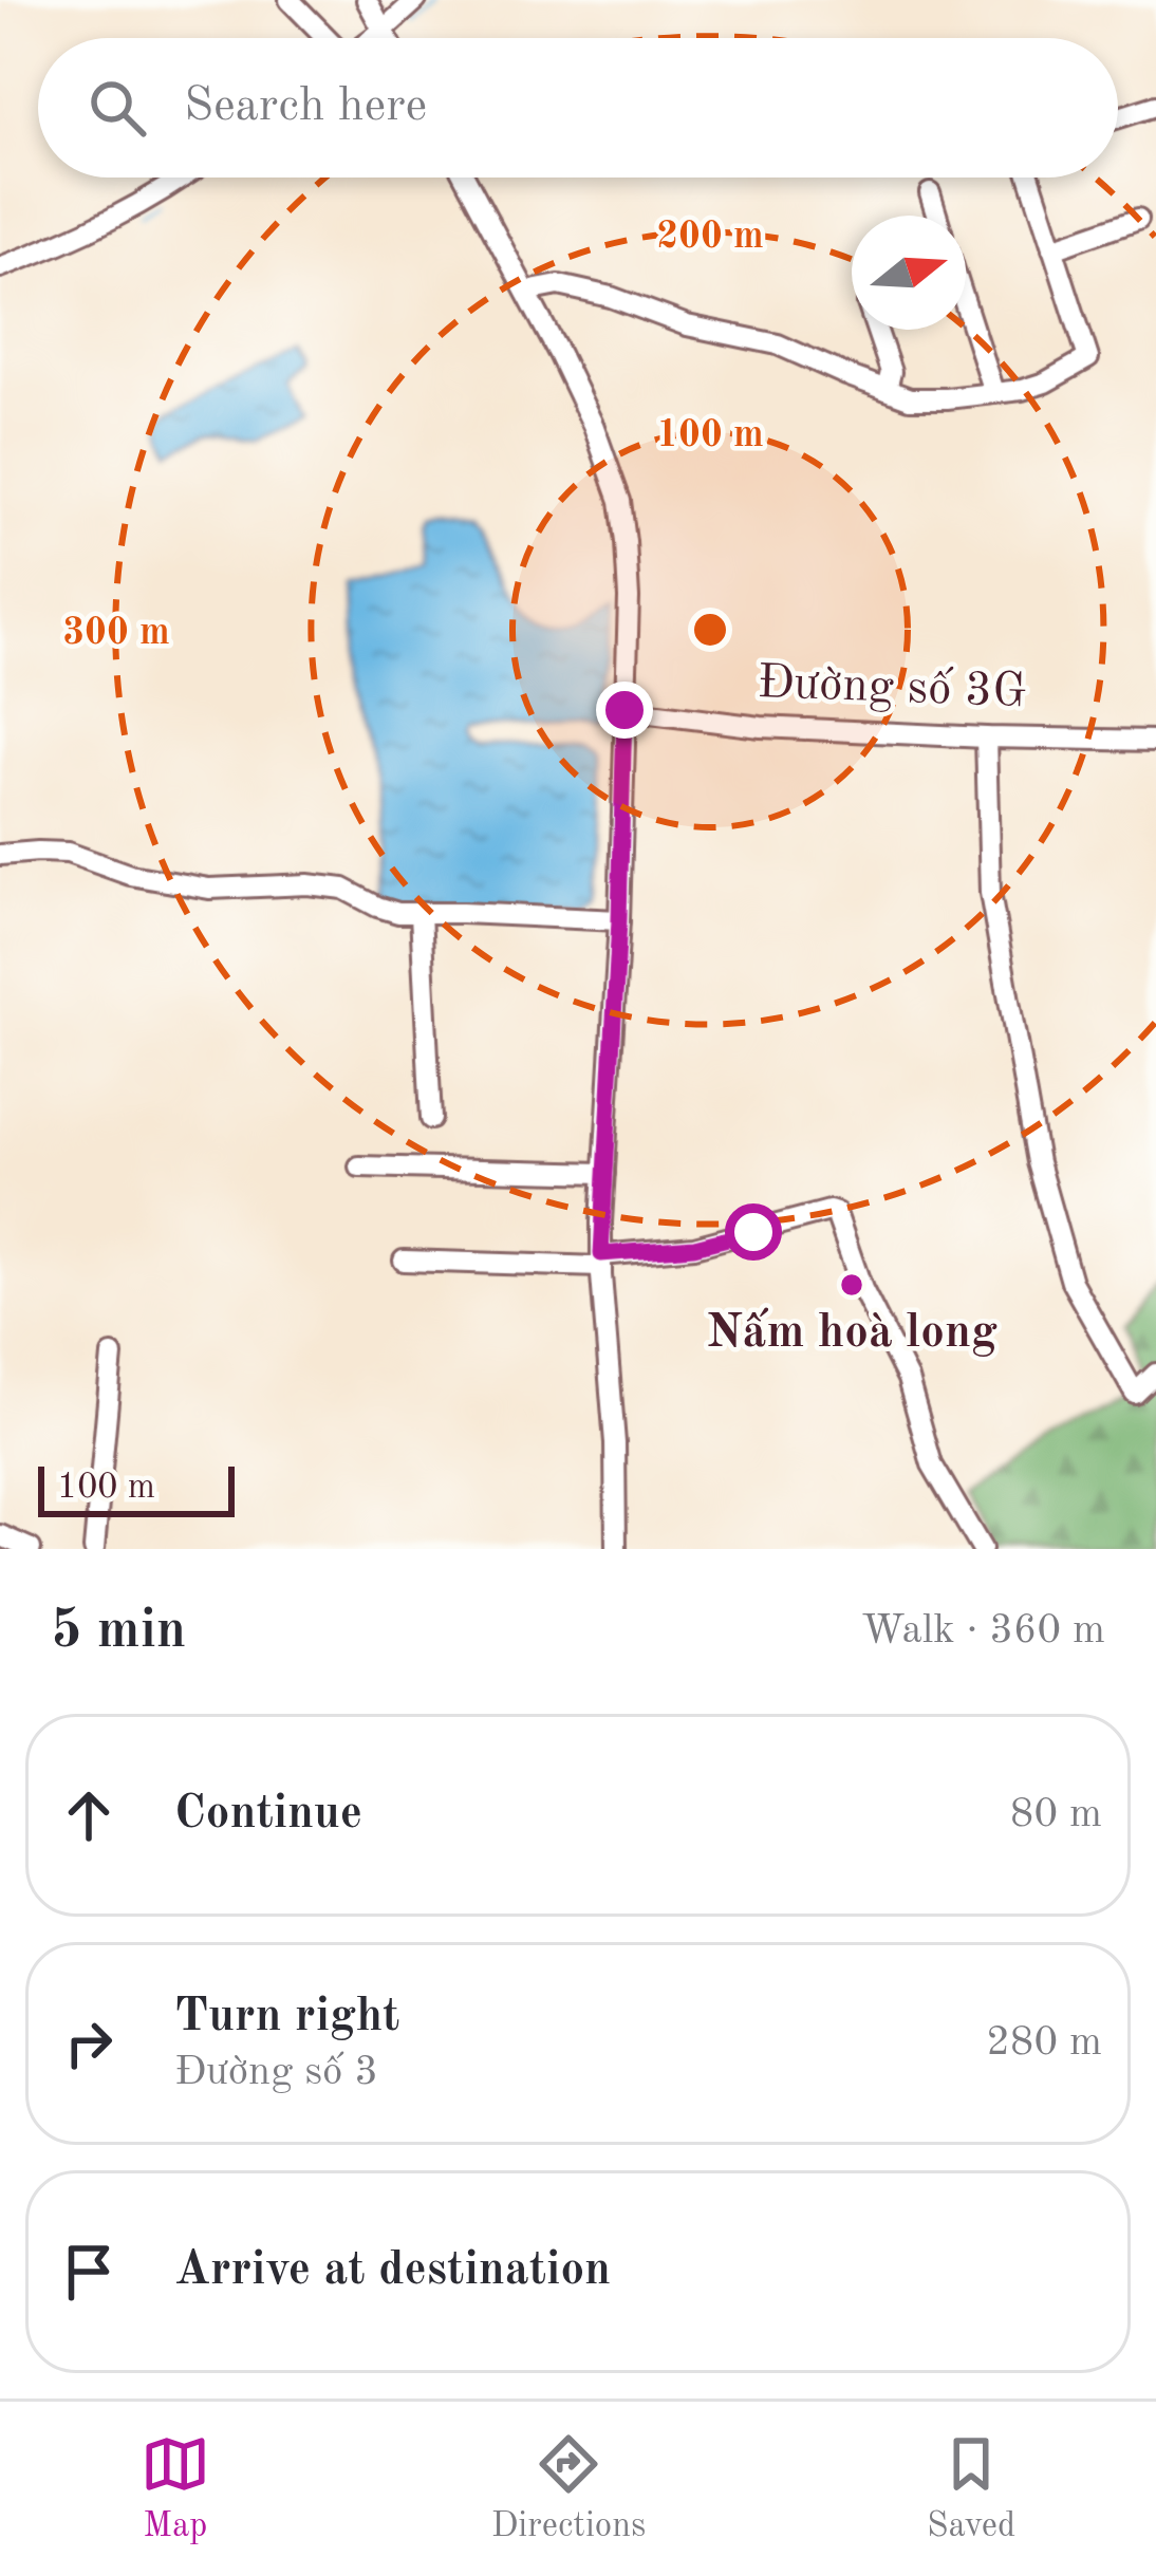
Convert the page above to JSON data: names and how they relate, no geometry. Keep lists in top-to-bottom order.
{
  "streets": {
    "street": ["Đường số 3G"]
  },
  "places": ["Nấm hoà long"],
  "scale_bar": "100 m",
  "north": "right",
  "page": {
    "search": "Search here",
    "scale": "100 m",
    "heading": ["5 min", "Walk · 360 m"],
    "list": [
      ["Continue", "80 m"],
      ["Turn right", "Đường số 3", "280 m"],
      "Arrive at destination"
    ],
    "nav": ["Map", "Directions", "Saved"]
  },
  "rings": ["200 m", "100 m", "300 m"]
}
